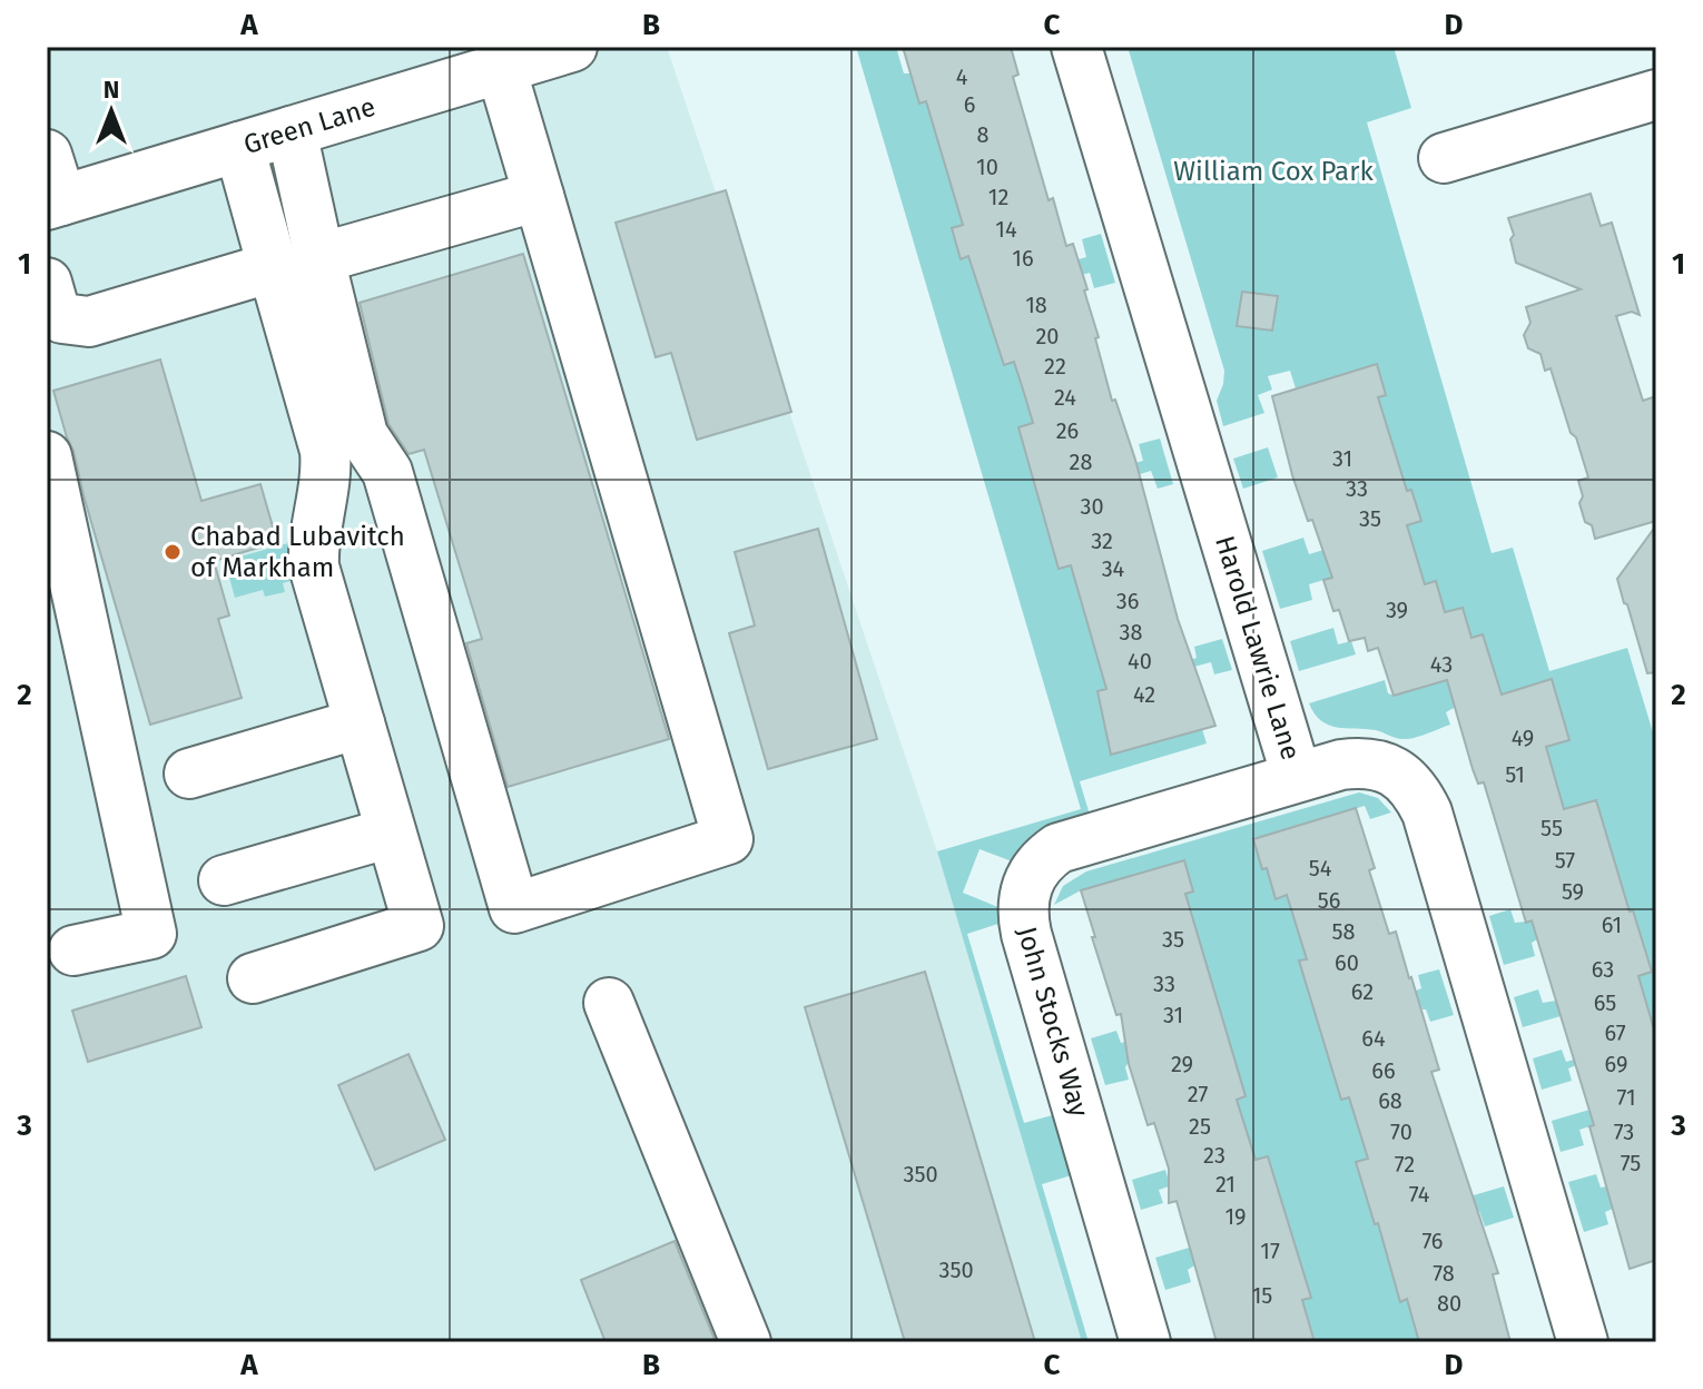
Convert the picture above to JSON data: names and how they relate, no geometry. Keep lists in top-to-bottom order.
{
  "streets": {
    "street": ["Green Lane", "Harold Lawrie Lane", "John Stocks Way"]
  },
  "crossings": [
    ["Harold Lawrie Lane", "John Stocks Way"]
  ],
  "parks": ["William Cox Park"],
  "places": ["Chabad Lubavitch of Markham"],
  "house_numbers": [
    "4",
    "6",
    "8",
    "10",
    "12",
    "14",
    "16",
    "18",
    "20",
    "22",
    "24",
    "26",
    "31",
    "28",
    "33",
    "30",
    "35",
    "32",
    "34",
    "36",
    "39",
    "38",
    "40",
    "43",
    "42",
    "49",
    "51",
    "55",
    "57",
    "54",
    "59",
    "56",
    "61",
    "58",
    "35",
    "60",
    "63",
    "33",
    "62",
    "65",
    "31",
    "67",
    "64",
    "29",
    "69",
    "66",
    "27",
    "71",
    "68",
    "25",
    "70",
    "73",
    "23",
    "75",
    "72",
    "350",
    "21",
    "74",
    "19",
    "76",
    "17",
    "350",
    "78",
    "15",
    "80"
  ],
  "north": "top",
  "grid": {
    "columns": [
      "A",
      "B",
      "C",
      "D"
    ],
    "rows": ["1", "2", "3"]
  }
}
